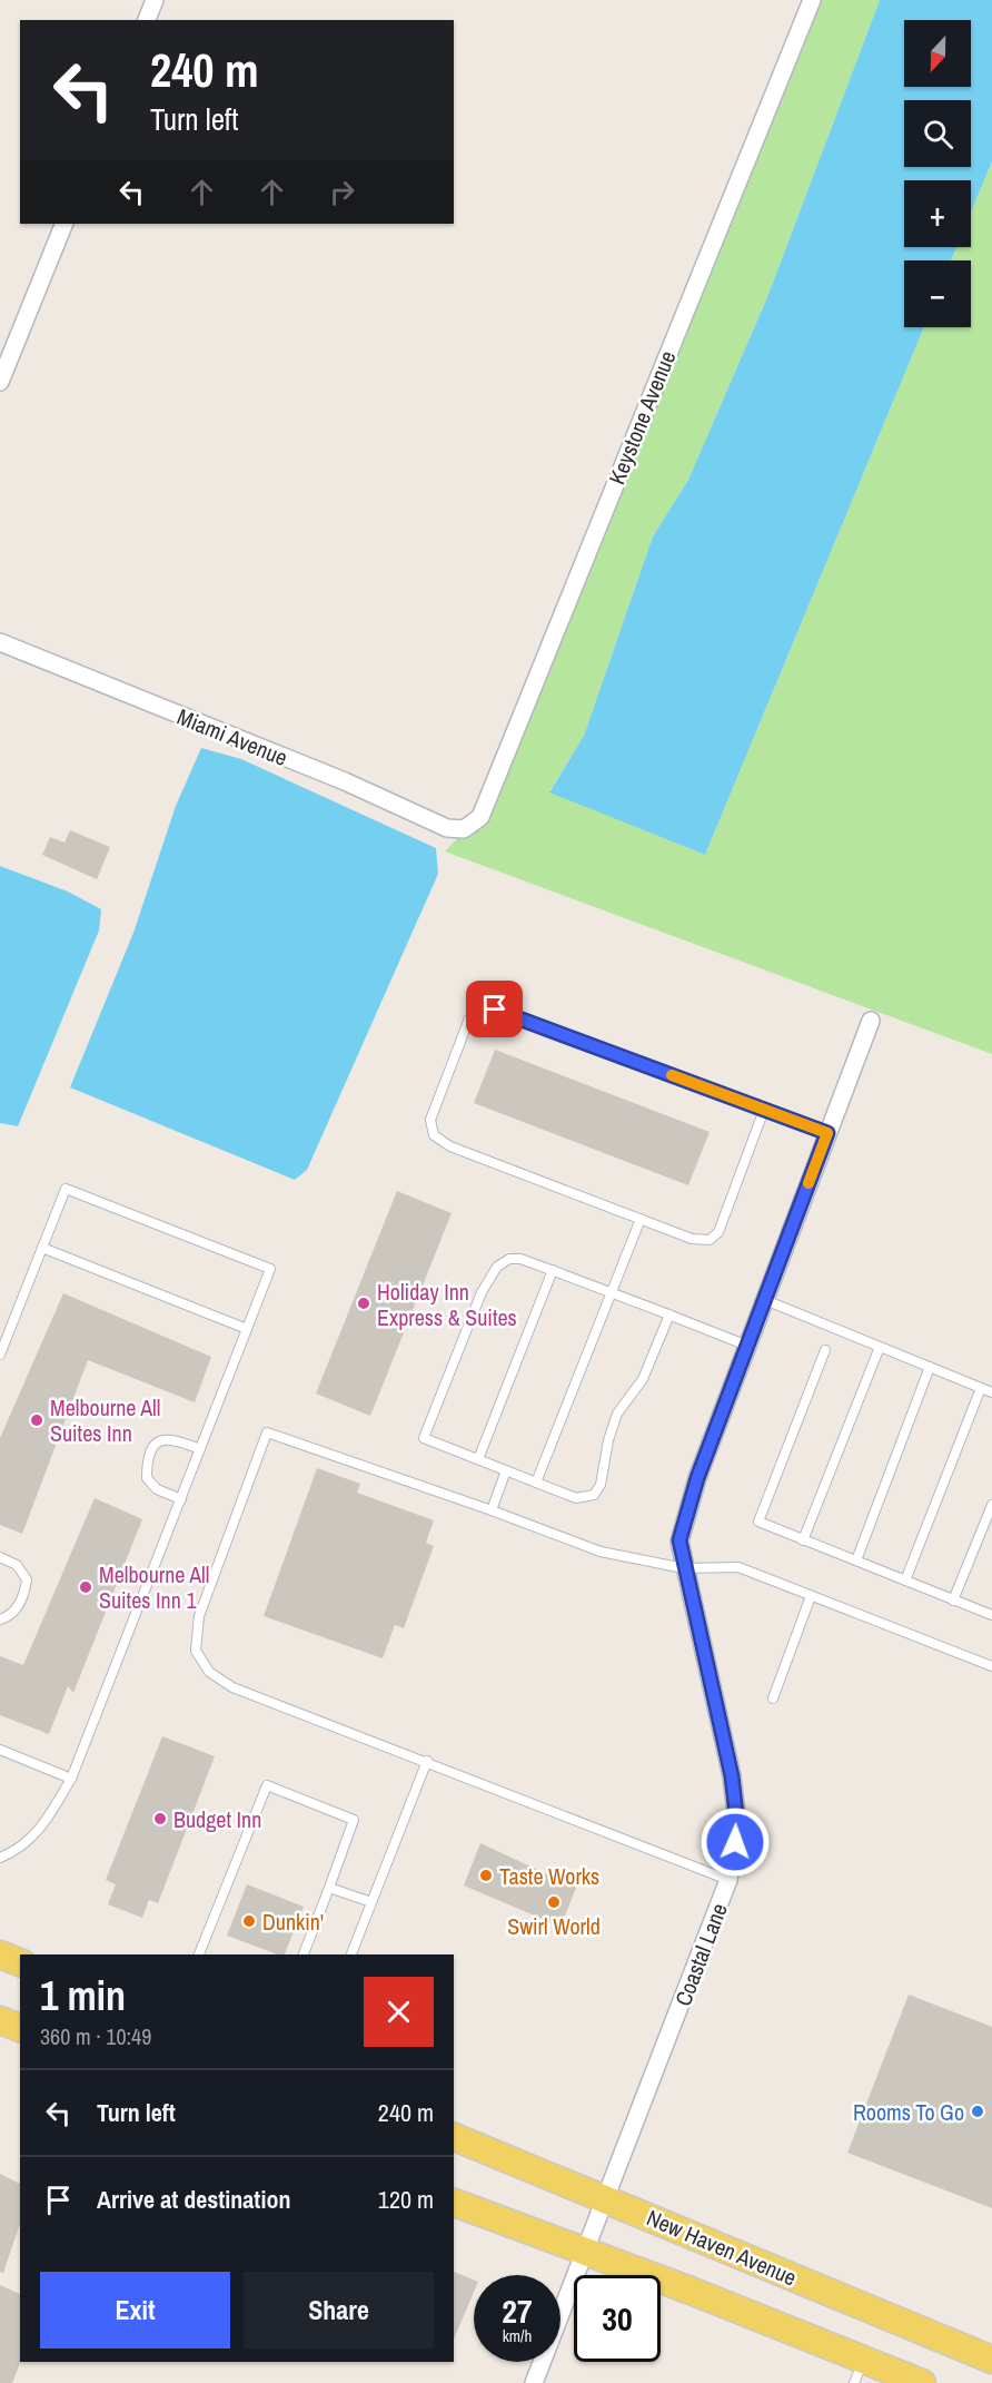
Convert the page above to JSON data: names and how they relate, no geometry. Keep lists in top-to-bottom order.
{
  "streets": {
    "main road": ["New Haven Avenue"],
    "street": ["Keystone Avenue", "Miami Avenue", "Coastal Lane"]
  },
  "crossings": [
    ["Keystone Avenue", "Miami Avenue"],
    ["Coastal Lane", "New Haven Avenue"]
  ],
  "places": [
    "Holiday Inn Express & Suites",
    "Melbourne All Suites Inn",
    "Melbourne All Suites Inn 1",
    "Budget Inn",
    "Taste Works",
    "Swirl World",
    "Dunkin'",
    "Rooms To Go"
  ],
  "north": "bottom",
  "page": {
    "map_buttons": ["+", "−"],
    "turn": ["240 m", "Turn left"],
    "heading": ["1 min", "360 m · 10:49"],
    "list": [
      {
        "name": "Turn left",
        "value": "240 m"
      },
      {
        "name": "Arrive at destination",
        "value": "120 m"
      }
    ],
    "buttons": ["Exit", "Share"],
    "speed": "27 km/h",
    "limit": "30"
  }
}
